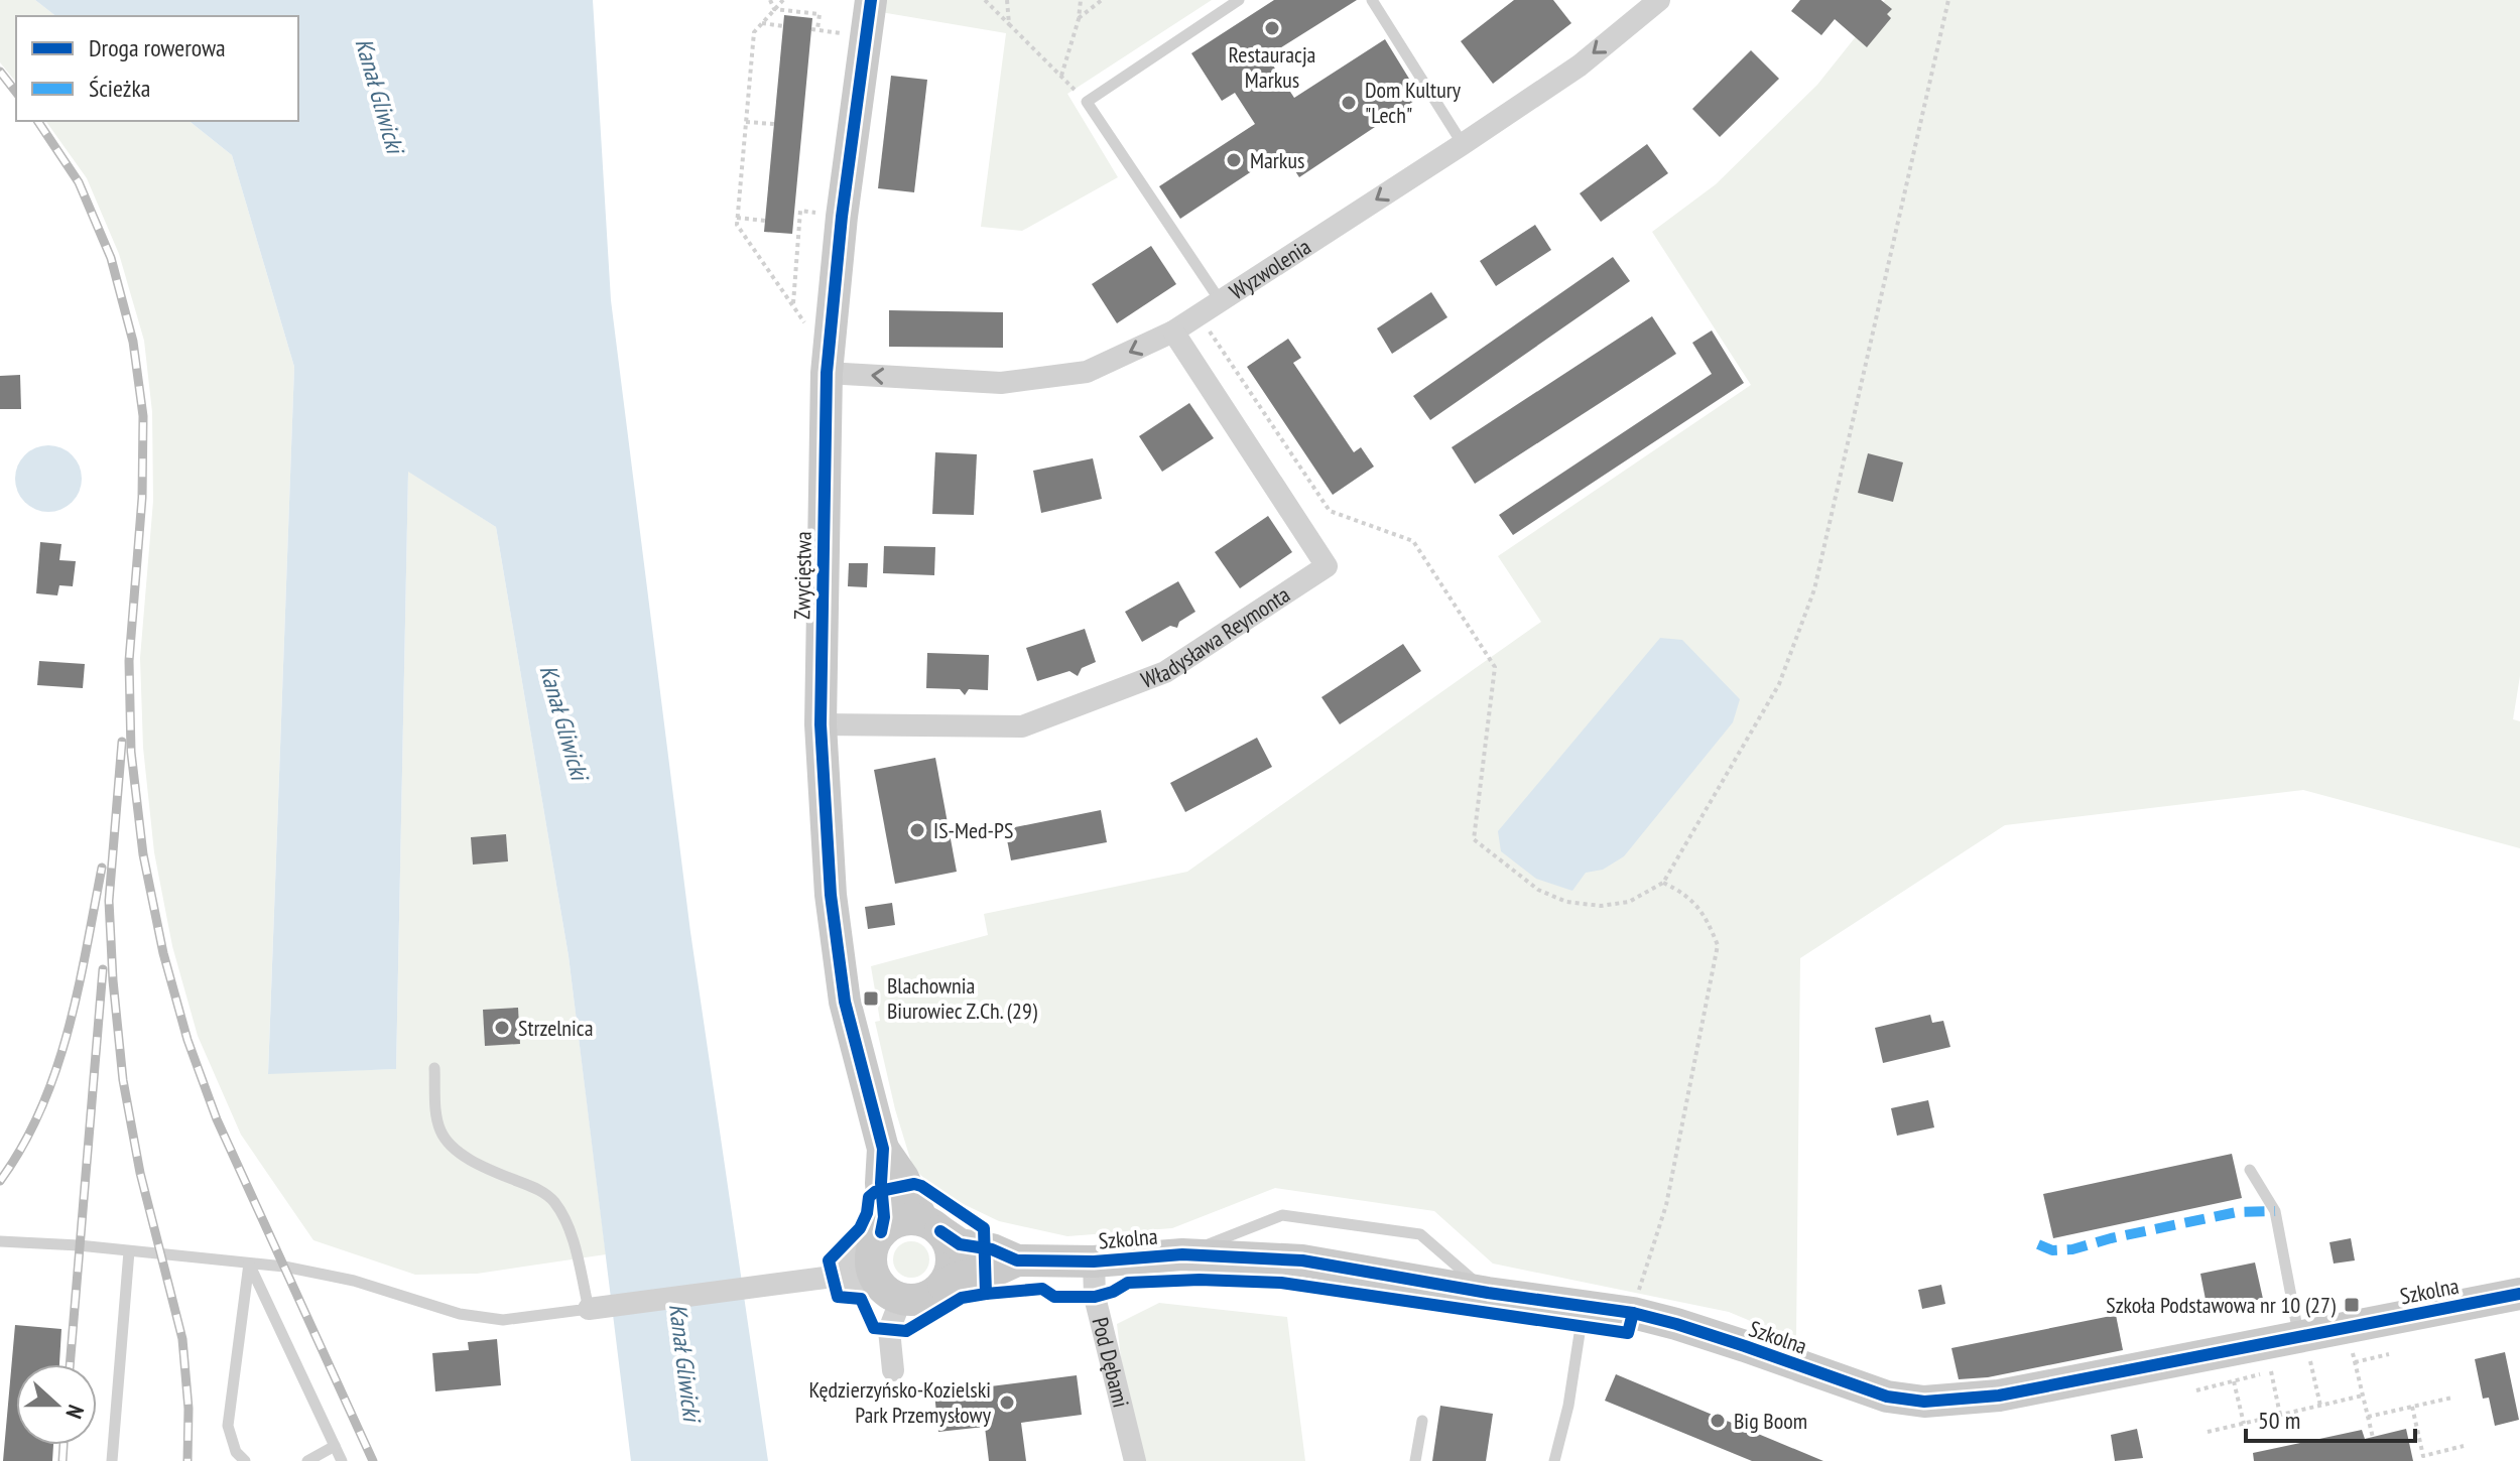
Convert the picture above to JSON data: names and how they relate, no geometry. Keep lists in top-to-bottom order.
{
  "streets": {
    "street": [
      "Wyzwolenia",
      "Zwycięstwa",
      "Władysława Reymonta",
      "Szkolna",
      "Pod Dębami"
    ]
  },
  "crossings": [
    ["Wyzwolenia", "Zwycięstwa"],
    ["Wyzwolenia", "Władysława Reymonta"],
    ["Zwycięstwa", "Władysława Reymonta"],
    ["Zwycięstwa", "Szkolna"],
    ["Szkolna", "Pod Dębami"]
  ],
  "one_way": ["Wyzwolenia"],
  "water": ["Kanał Gliwicki"],
  "places": {
    "other": [
      "Restauracja Markus",
      "Dom Kultury \"Lech\"",
      "Markus",
      "IS-Med-PS",
      "Strzelnica",
      "Kędzierzyńsko-Kozielski Park Przemysłowy",
      "Big Boom"
    ],
    "transit": ["Blachownia Biurowiec Z.Ch. (29)", "Szkoła Podstawowa nr 10 (27)"]
  },
  "legend": ["Droga rowerowa", "Ścieżka"],
  "scale_bar": "50 m",
  "north": "right"
}
